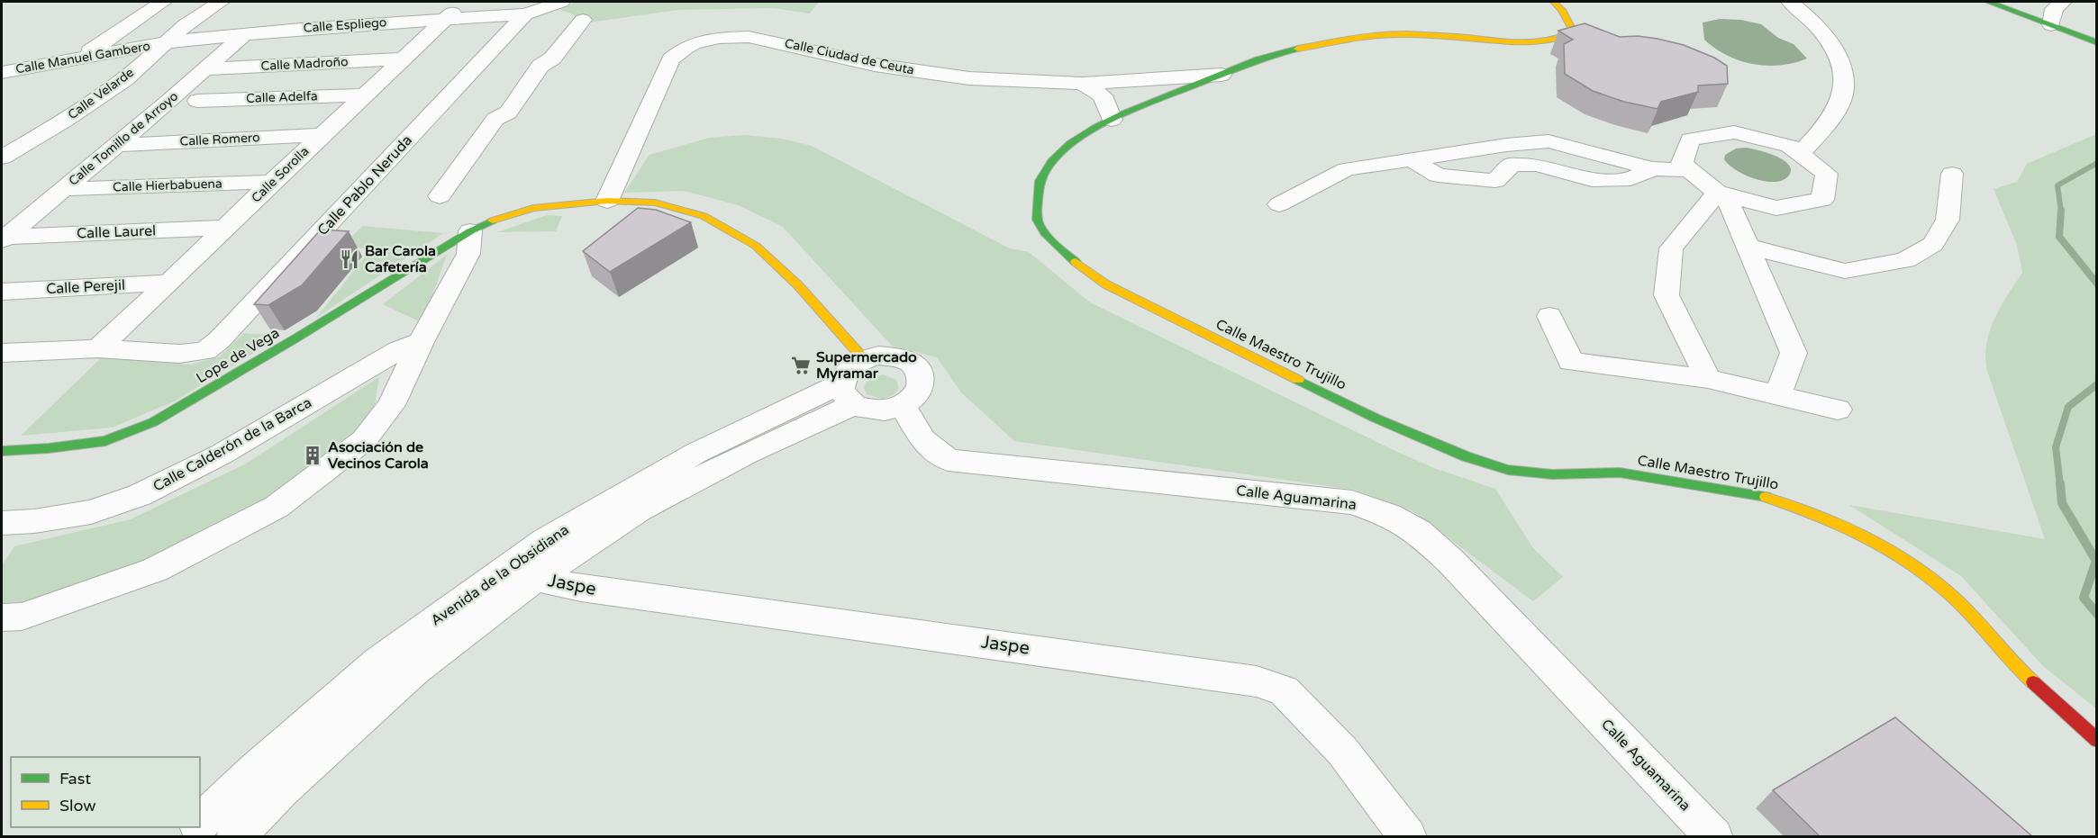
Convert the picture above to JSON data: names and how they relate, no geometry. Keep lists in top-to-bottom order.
{
  "streets": {
    "street": [
      "Calle Espliego",
      "Calle Ciudad de Ceuta",
      "Calle Manuel Gambero",
      "Calle Madroño",
      "Calle Velarde",
      "Calle Adelfa",
      "Calle Tomillo de Arroyo",
      "Calle Romero",
      "Calle Sorolla",
      "Calle Hierbabuena",
      "Calle Pablo Neruda",
      "Calle Laurel",
      "Calle Perejil",
      "Calle Maestro Trujillo",
      "Lope de Vega",
      "Calle Calderón de la Barca",
      "Calle Aguamarina",
      "Avenida de la Obsidiana",
      "Jaspe"
    ]
  },
  "crossings": [
    ["Calle Espliego", "Calle Manuel Gambero"],
    ["Calle Espliego", "Calle Velarde"],
    ["Calle Espliego", "Calle Tomillo de Arroyo"],
    ["Calle Espliego", "Calle Sorolla"],
    ["Calle Espliego", "Calle Pablo Neruda"],
    ["Calle Ciudad de Ceuta", "Calle Maestro Trujillo"],
    ["Calle Manuel Gambero", "Calle Velarde"],
    ["Calle Madroño", "Calle Tomillo de Arroyo"],
    ["Calle Madroño", "Calle Sorolla"],
    ["Calle Adelfa", "Calle Sorolla"],
    ["Calle Tomillo de Arroyo", "Calle Romero"],
    ["Calle Tomillo de Arroyo", "Calle Hierbabuena"],
    ["Calle Tomillo de Arroyo", "Calle Laurel"],
    ["Calle Romero", "Calle Sorolla"],
    ["Calle Sorolla", "Calle Hierbabuena"],
    ["Calle Sorolla", "Calle Pablo Neruda"],
    ["Calle Sorolla", "Calle Laurel"],
    ["Calle Sorolla", "Calle Perejil"],
    ["Calle Aguamarina", "Avenida de la Obsidiana"],
    ["Avenida de la Obsidiana", "Jaspe"]
  ],
  "places": {
    "restaurant": ["Bar Carola Cafetería"],
    "supermarket": ["Supermercado Myramar"],
    "building": ["Asociación de Vecinos Carola"]
  },
  "legend": ["Fast", "Slow"]
}
